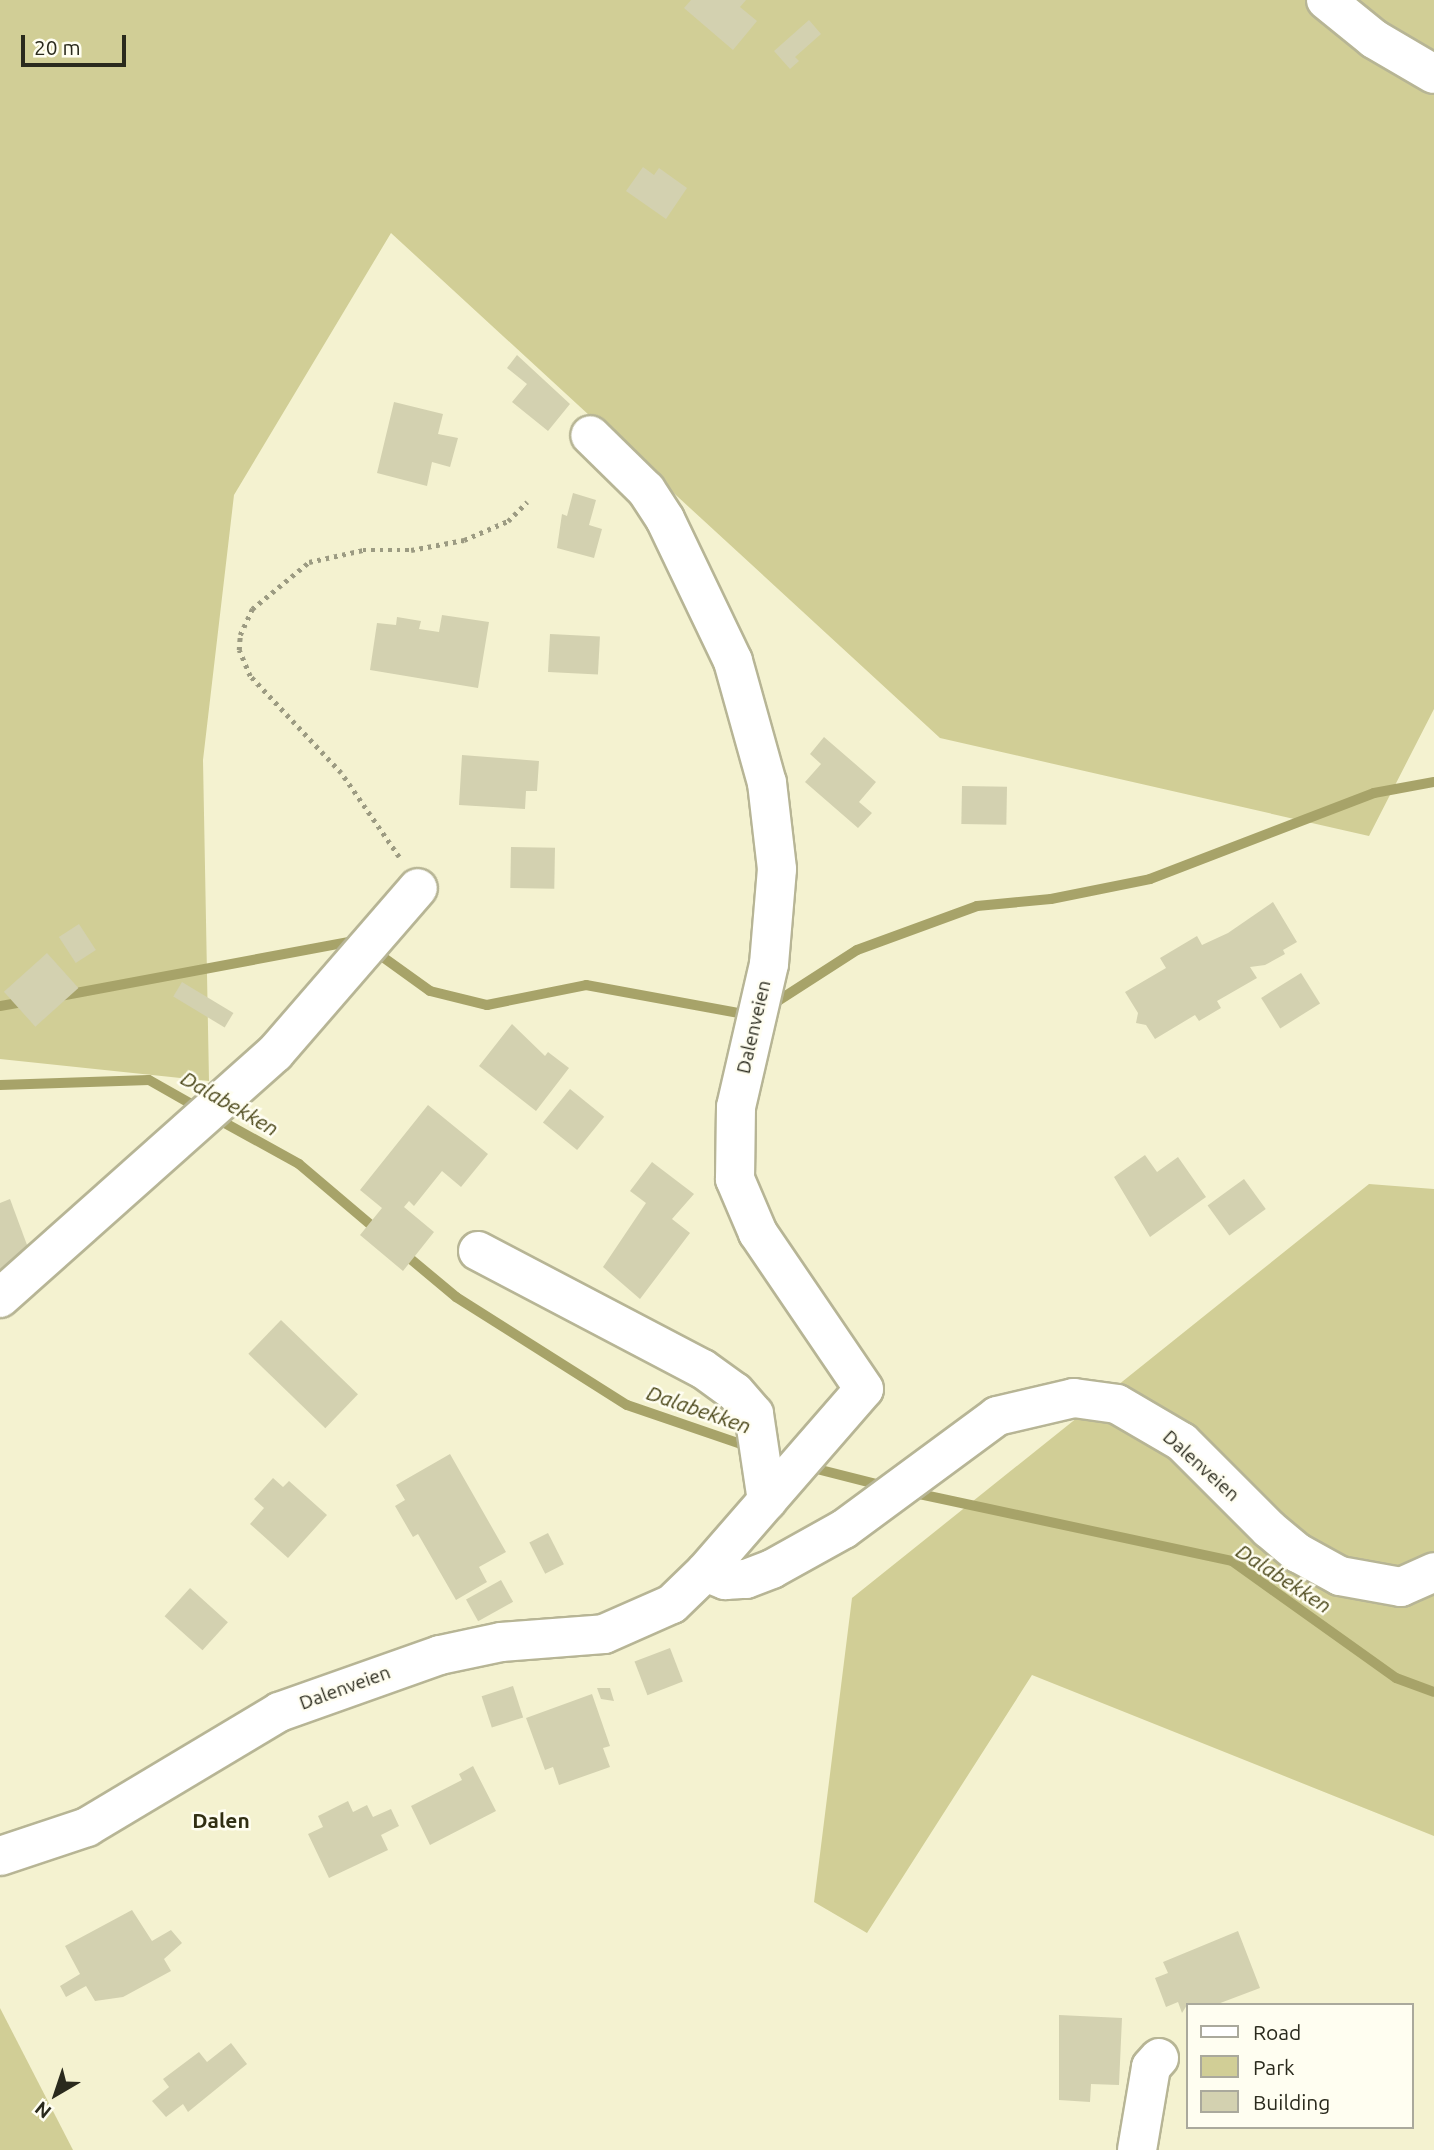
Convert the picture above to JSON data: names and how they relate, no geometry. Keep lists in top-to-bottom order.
{
  "streets": {
    "street": ["Dalenveien"]
  },
  "districts": ["Dalen"],
  "water": ["Dalabekken"],
  "legend": ["Road", "Park", "Building"],
  "scale_bar": "20 m",
  "north": "bottom left"
}
